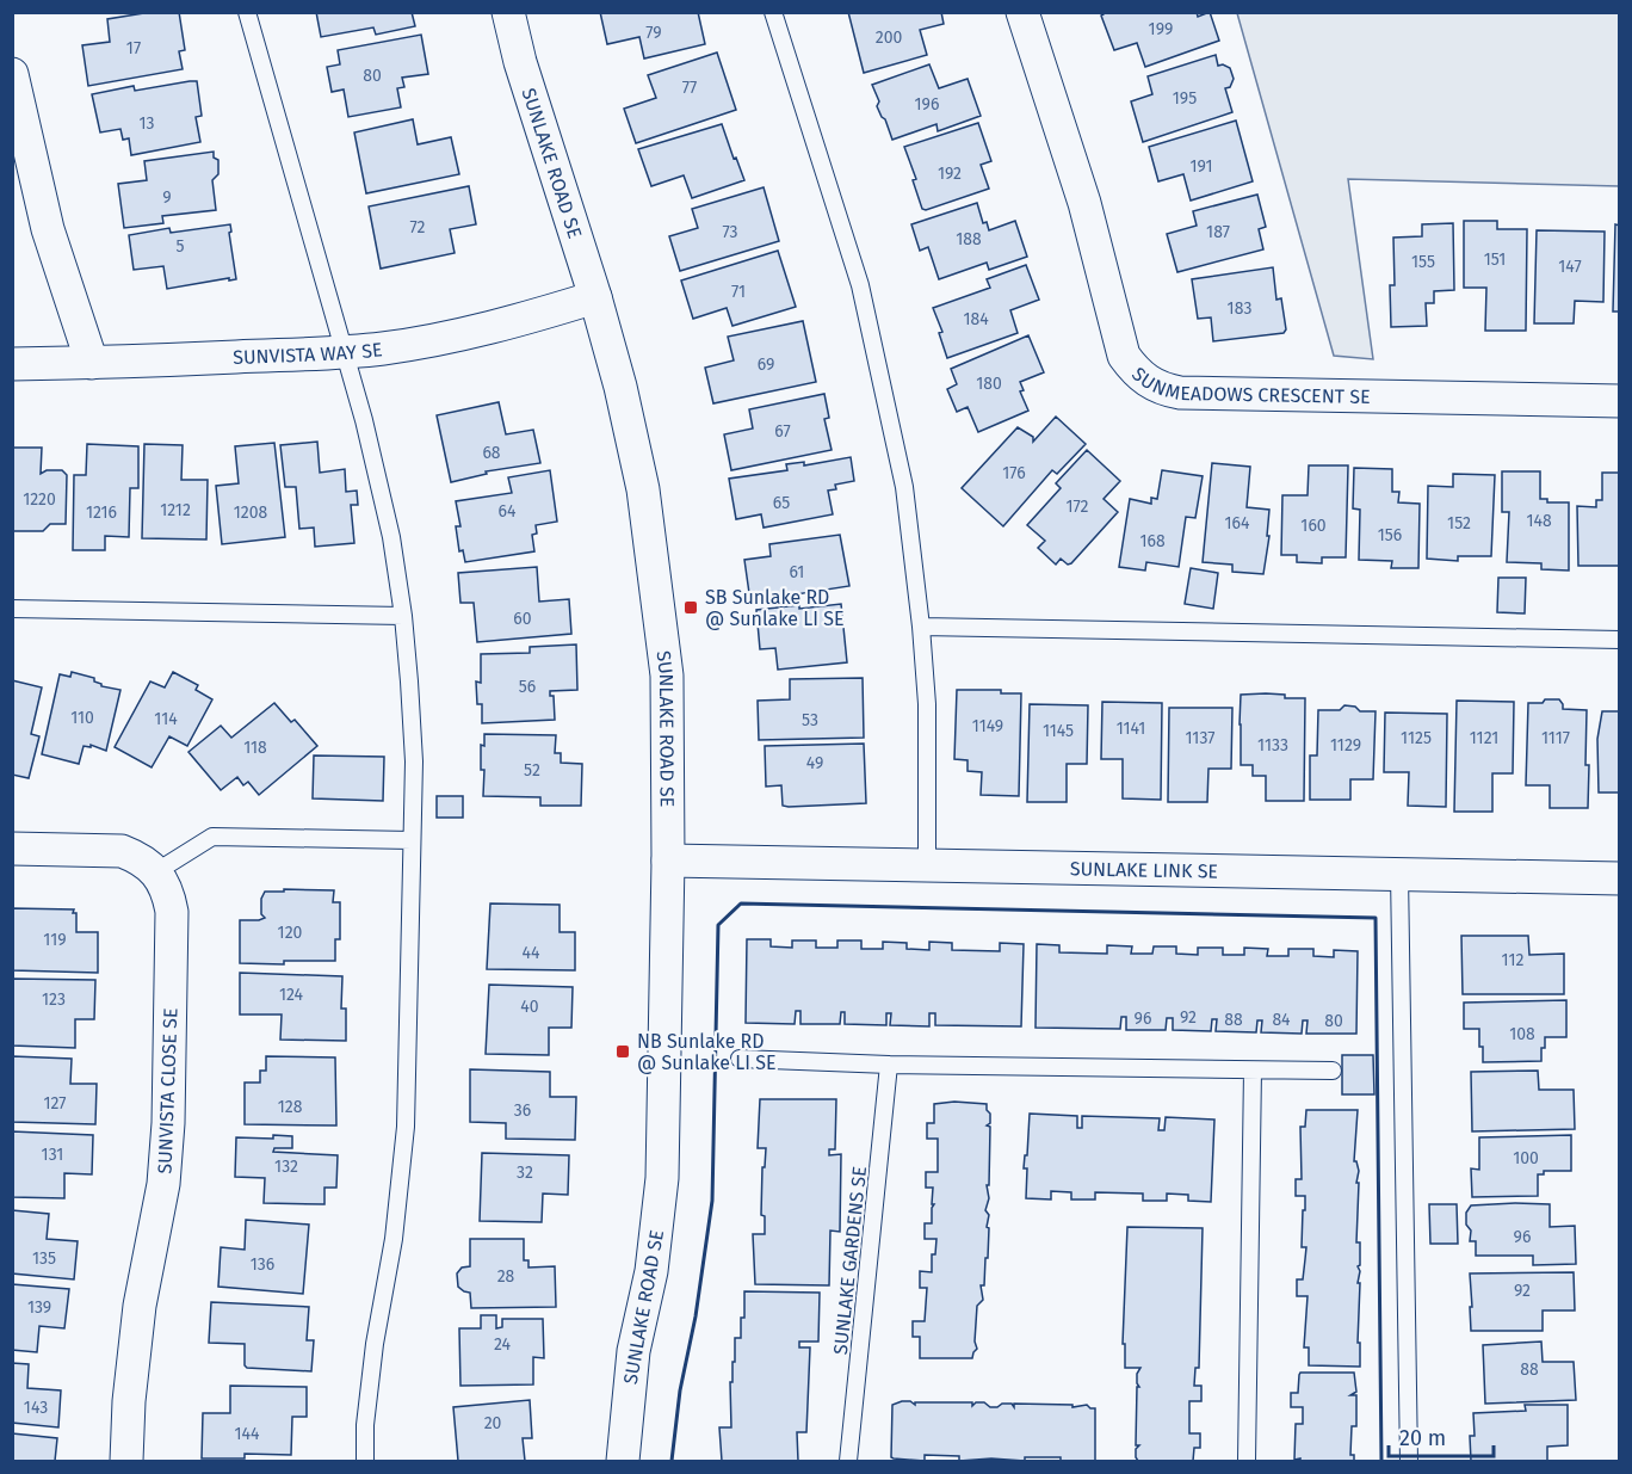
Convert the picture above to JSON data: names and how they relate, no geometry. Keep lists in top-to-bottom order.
{
  "streets": {
    "street": [
      "SUNLAKE ROAD SE",
      "SUNVISTA WAY SE",
      "SUNMEADOWS CRESCENT SE",
      "SUNLAKE LINK SE",
      "SUNVISTA CLOSE SE"
    ],
    "lane": ["SUNLAKE GARDENS SE"]
  },
  "crossings": [
    ["SUNLAKE ROAD SE", "SUNVISTA WAY SE"],
    ["SUNLAKE ROAD SE", "SUNLAKE LINK SE"]
  ],
  "places": {
    "transit": ["SB Sunlake RD @ Sunlake LI SE", "NB Sunlake RD @ Sunlake LI SE"]
  },
  "house_numbers": [
    "199",
    "79",
    "200",
    "17",
    "80",
    "77",
    "195",
    "196",
    "13",
    "191",
    "192",
    "9",
    "72",
    "73",
    "187",
    "188",
    "5",
    "151",
    "155",
    "147",
    "71",
    "183",
    "184",
    "69",
    "180",
    "67",
    "68",
    "176",
    "1220",
    "65",
    "172",
    "1212",
    "64",
    "1216",
    "1208",
    "148",
    "164",
    "152",
    "160",
    "156",
    "168",
    "61",
    "60",
    "56",
    "110",
    "114",
    "53",
    "1149",
    "1141",
    "1145",
    "1137",
    "1125",
    "1121",
    "1117",
    "1133",
    "1129",
    "118",
    "49",
    "52",
    "120",
    "119",
    "44",
    "112",
    "124",
    "123",
    "40",
    "92",
    "96",
    "88",
    "84",
    "80",
    "108",
    "127",
    "128",
    "36",
    "131",
    "100",
    "132",
    "32",
    "96",
    "135",
    "136",
    "28",
    "92",
    "139",
    "24",
    "88",
    "143",
    "20",
    "144"
  ],
  "scale_bar": "20 m"
}
